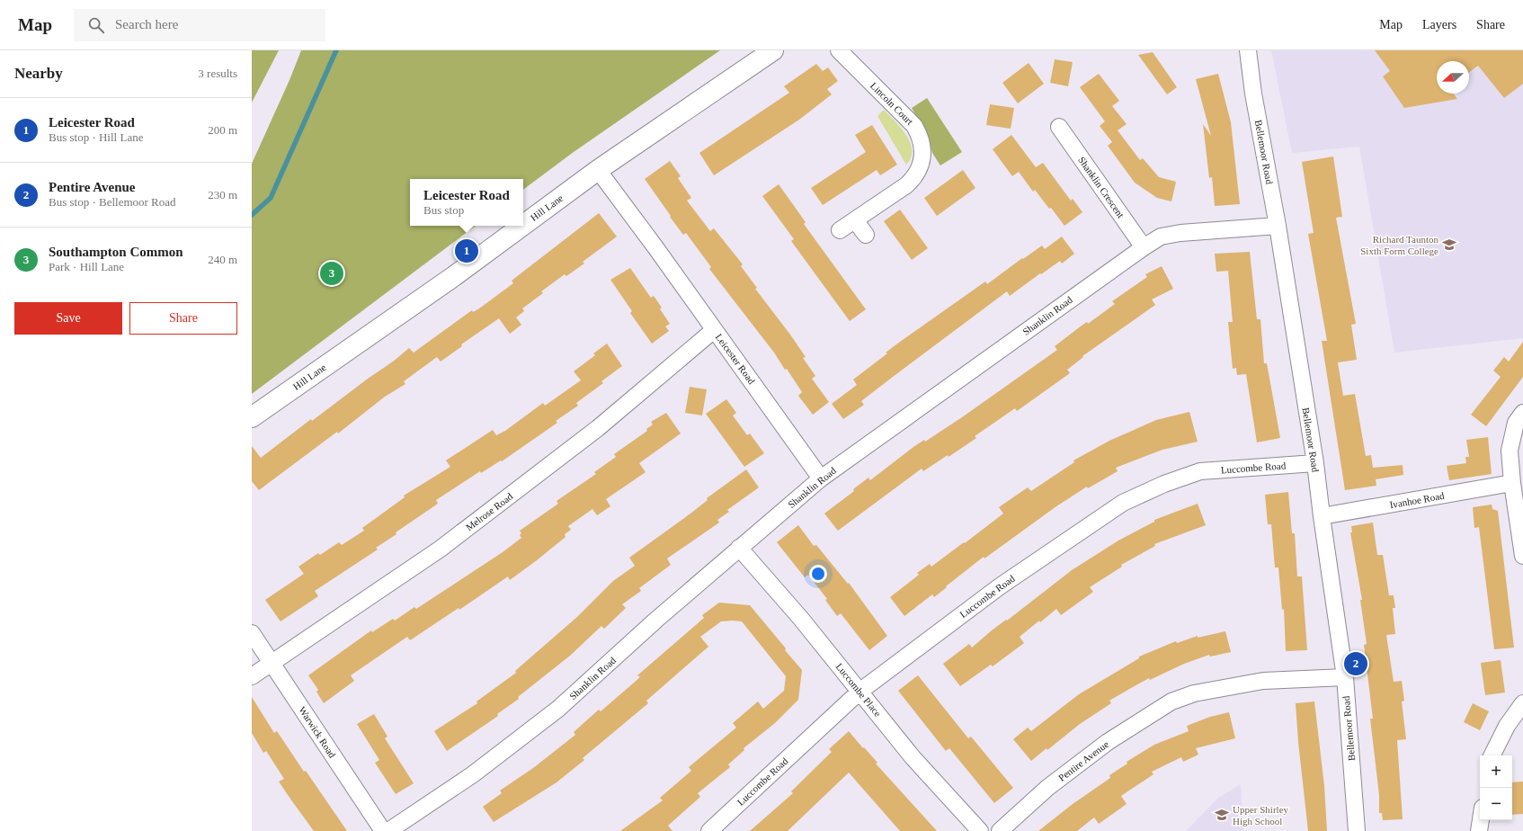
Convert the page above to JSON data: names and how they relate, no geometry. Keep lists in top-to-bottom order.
{
  "streets": {
    "street": [
      "Lincoln Court",
      "Bellemoor Road",
      "Shanklin Crescent",
      "Hill Lane",
      "Shanklin Road",
      "Leicester Road",
      "Luccombe Road",
      "Ivanhoe Road",
      "Melrose Road",
      "Luccombe Place",
      "Warwick Road",
      "Pentire Avenue"
    ]
  },
  "crossings": [
    ["Bellemoor Road", "Shanklin Road"],
    ["Bellemoor Road", "Luccombe Road"],
    ["Bellemoor Road", "Ivanhoe Road"],
    ["Bellemoor Road", "Pentire Avenue"],
    ["Shanklin Crescent", "Shanklin Road"],
    ["Hill Lane", "Leicester Road"],
    ["Shanklin Road", "Leicester Road"],
    ["Shanklin Road", "Luccombe Place"],
    ["Leicester Road", "Melrose Road"],
    ["Luccombe Road", "Luccombe Place"],
    ["Melrose Road", "Warwick Road"]
  ],
  "places": {
    "school or university": ["Richard Taunton Sixth Form College", "Upper Shirley High School"]
  },
  "north": "left",
  "page": {
    "header": "Map",
    "search": "Search here",
    "nav": ["Map", "Layers", "Share"],
    "heading": ["Nearby", "3 results"],
    "list": [
      {
        "mark": "1",
        "name": "Leicester Road",
        "note": "Bus stop · Hill Lane",
        "value": "200 m"
      },
      {
        "mark": "2",
        "name": "Pentire Avenue",
        "note": "Bus stop · Bellemoor Road",
        "value": "230 m"
      },
      {
        "mark": "3",
        "name": "Southampton Common",
        "note": "Park · Hill Lane",
        "value": "240 m"
      }
    ],
    "popup": ["Leicester Road", "Bus stop"],
    "pins": ["1", "3", "2"],
    "buttons": ["Save", "Share"],
    "map_buttons": ["+", "−"]
  }
}
